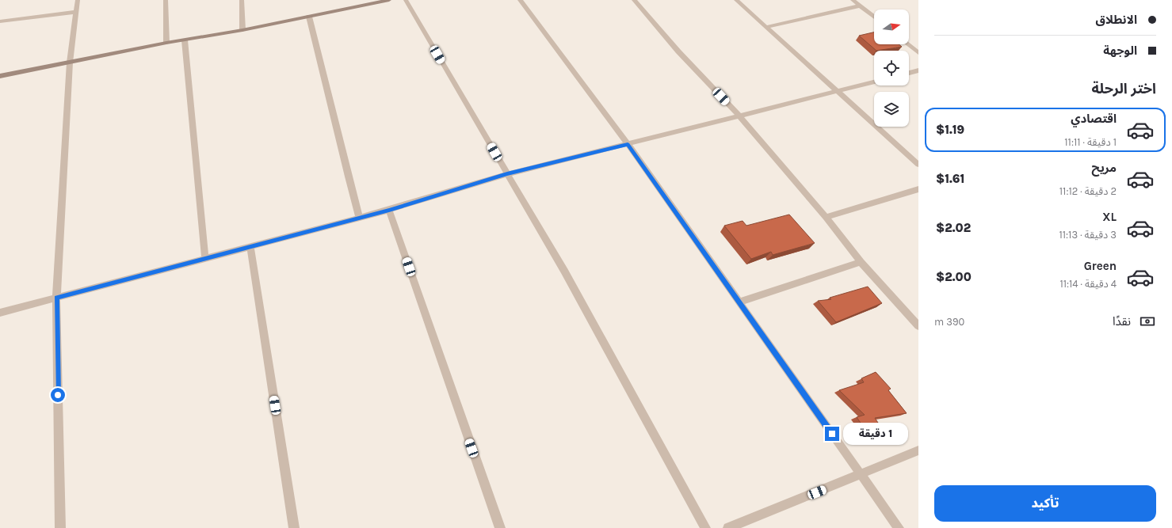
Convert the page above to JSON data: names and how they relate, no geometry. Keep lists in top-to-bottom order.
{
  "north": "right",
  "page": {
    "banner": ["الانطلاق", "الوجهة"],
    "heading": "اختر الرحلة",
    "list": [
      {
        "name": "اقتصادي",
        "note": "1 دقيقة · 11:11",
        "value": "$1.19"
      },
      {
        "name": "مريح",
        "note": "2 دقيقة · 11:12",
        "value": "$1.61"
      },
      {
        "name": "XL",
        "note": "3 دقيقة · 11:13",
        "value": "$2.02"
      },
      {
        "name": "Green",
        "note": "4 دقيقة · 11:14",
        "value": "$2.00"
      }
    ],
    "pay": ["نقدًا", "390 m"],
    "bubble": "1 دقيقة",
    "buttons": "تأكيد"
  }
}
